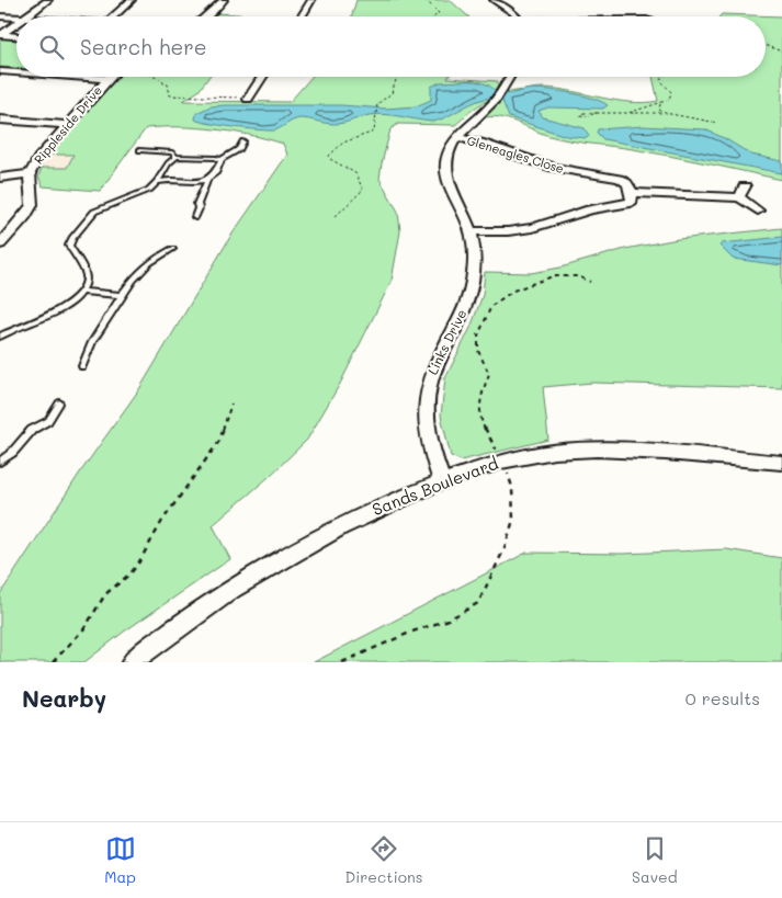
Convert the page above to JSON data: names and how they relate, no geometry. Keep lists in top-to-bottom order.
{
  "streets": {
    "street": [
      "Rippleside Drive",
      "Gleneagles Close",
      "Links Drive",
      "Sands Boulevard"
    ]
  },
  "crossings": [
    ["Gleneagles Close", "Links Drive"],
    ["Links Drive", "Sands Boulevard"]
  ],
  "page": {
    "search": "Search here",
    "heading": ["Nearby", "0 results"],
    "nav": ["Map", "Directions", "Saved"]
  }
}
